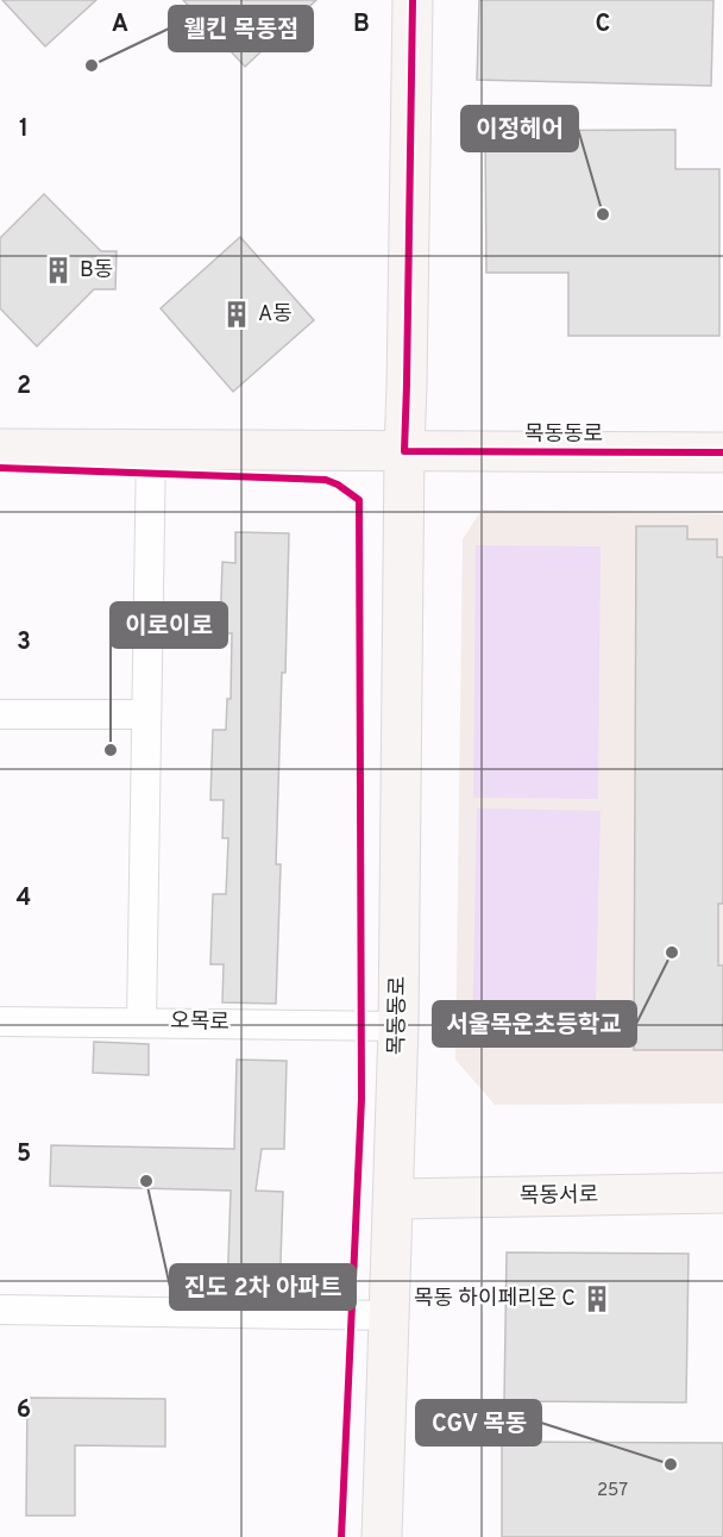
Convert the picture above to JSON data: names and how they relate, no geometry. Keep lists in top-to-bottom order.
{
  "streets": {
    "main road": ["목동동로", "목동서로"],
    "street": ["오목로"]
  },
  "crossings": [
    ["목동동로", "오목로"],
    ["목동동로", "목동서로"]
  ],
  "places": {
    "other": [
      "웰킨 목동점",
      "이정헤어",
      "이로이로",
      "서울목운초등학교",
      "진도 2차 아파트",
      "CGV 목동"
    ],
    "building": ["B동", "A동", "목동 하이페리온 C"]
  },
  "house_numbers": ["257"],
  "grid": {
    "columns": ["A", "B", "C"],
    "rows": [
      "1",
      "2",
      "3",
      "4",
      "5",
      "6"
    ]
  }
}
